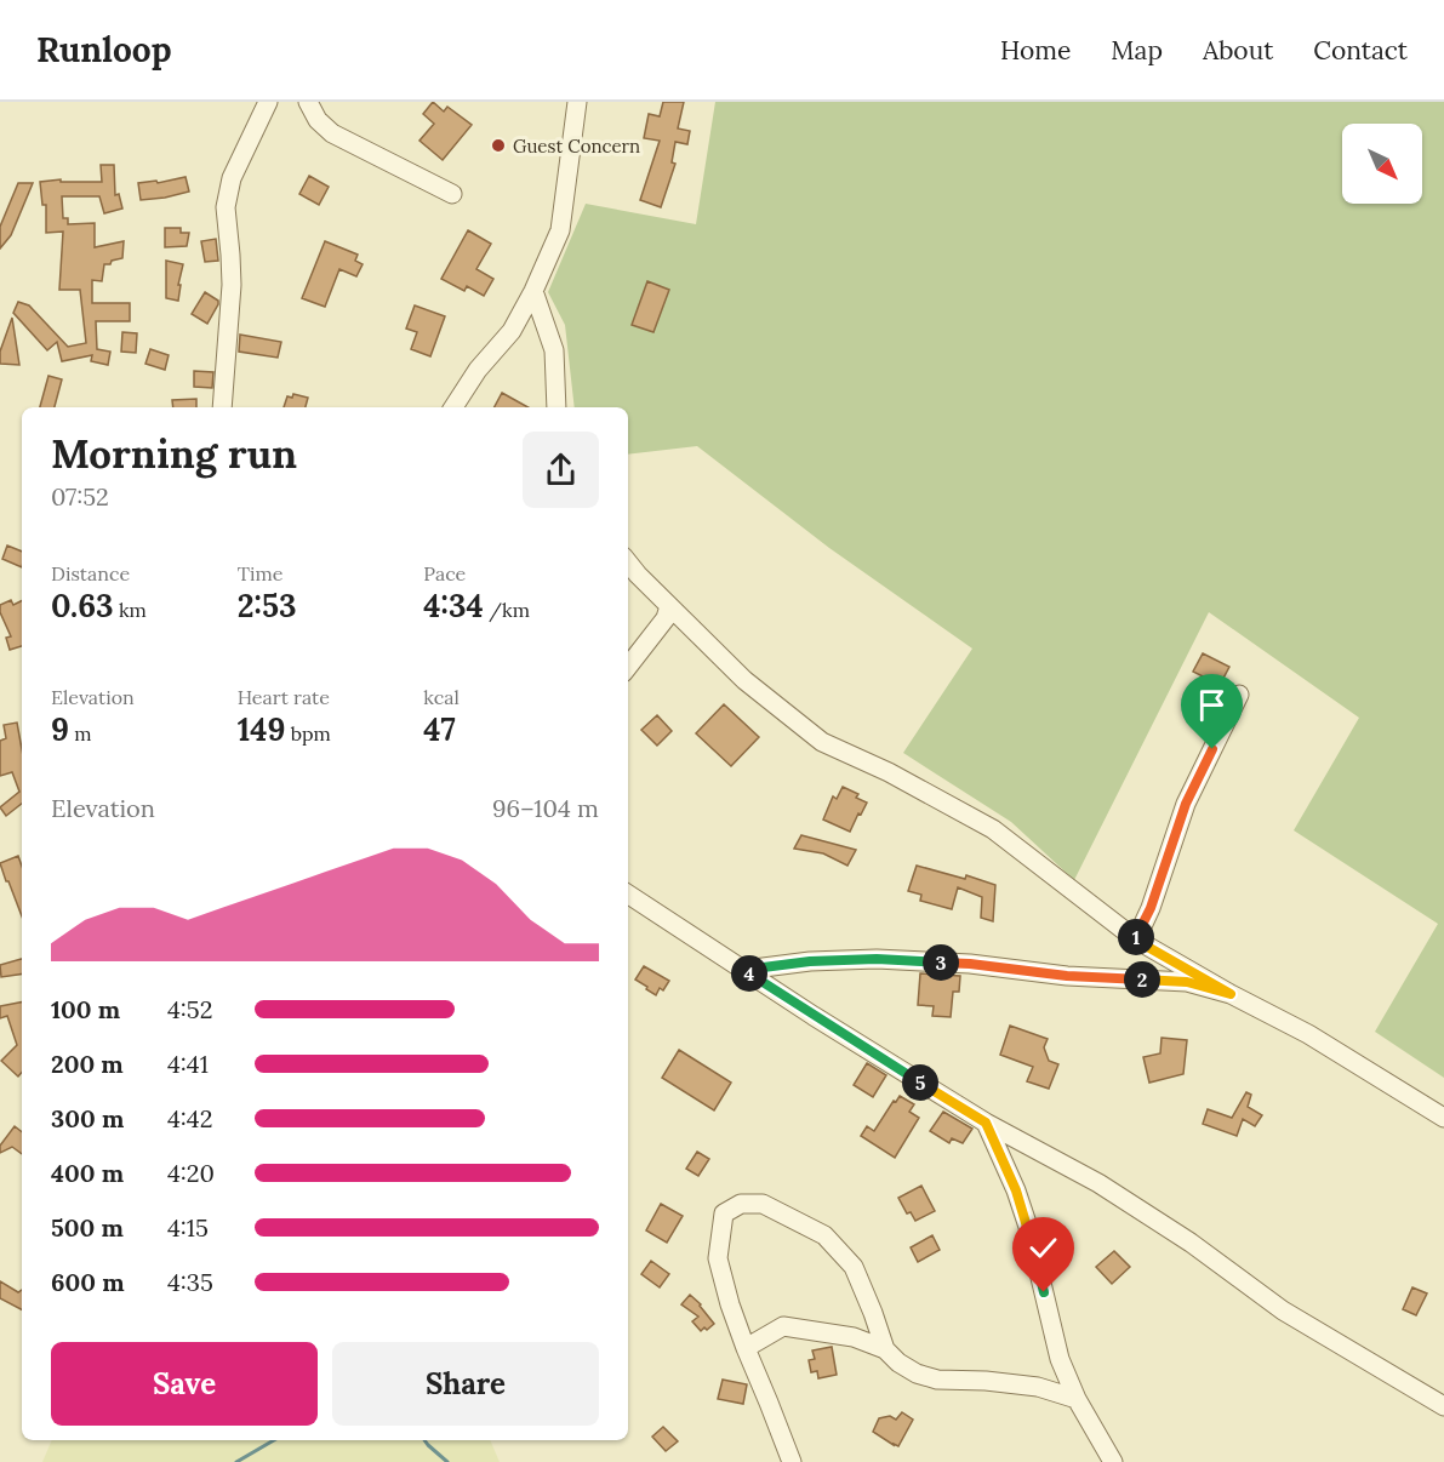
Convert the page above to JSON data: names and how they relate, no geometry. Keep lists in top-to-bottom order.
{
  "places": ["Guest Concern"],
  "north": "bottom right",
  "page": {
    "header": "Runloop",
    "nav": [
      "Home",
      "Map",
      "About",
      "Contact"
    ],
    "heading": ["Morning run", "07:52"],
    "stats": [
      ["Distance", "0.63 km"],
      ["Time", "2:53"],
      ["Pace", "4:34 /km"],
      ["Elevation", "9 m"],
      ["Heart rate", "149 bpm"],
      ["kcal", "47"]
    ],
    "chart": ["Elevation", "96–104 m"],
    "pins": [
      "1",
      "3",
      "4",
      "2",
      "5"
    ],
    "list": [
      {
        "name": "100 m",
        "note": "4:52"
      },
      {
        "name": "200 m",
        "note": "4:41"
      },
      {
        "name": "300 m",
        "note": "4:42"
      },
      {
        "name": "400 m",
        "note": "4:20"
      },
      {
        "name": "500 m",
        "note": "4:15"
      },
      {
        "name": "600 m",
        "note": "4:35"
      }
    ],
    "buttons": ["Save", "Share"]
  }
}
